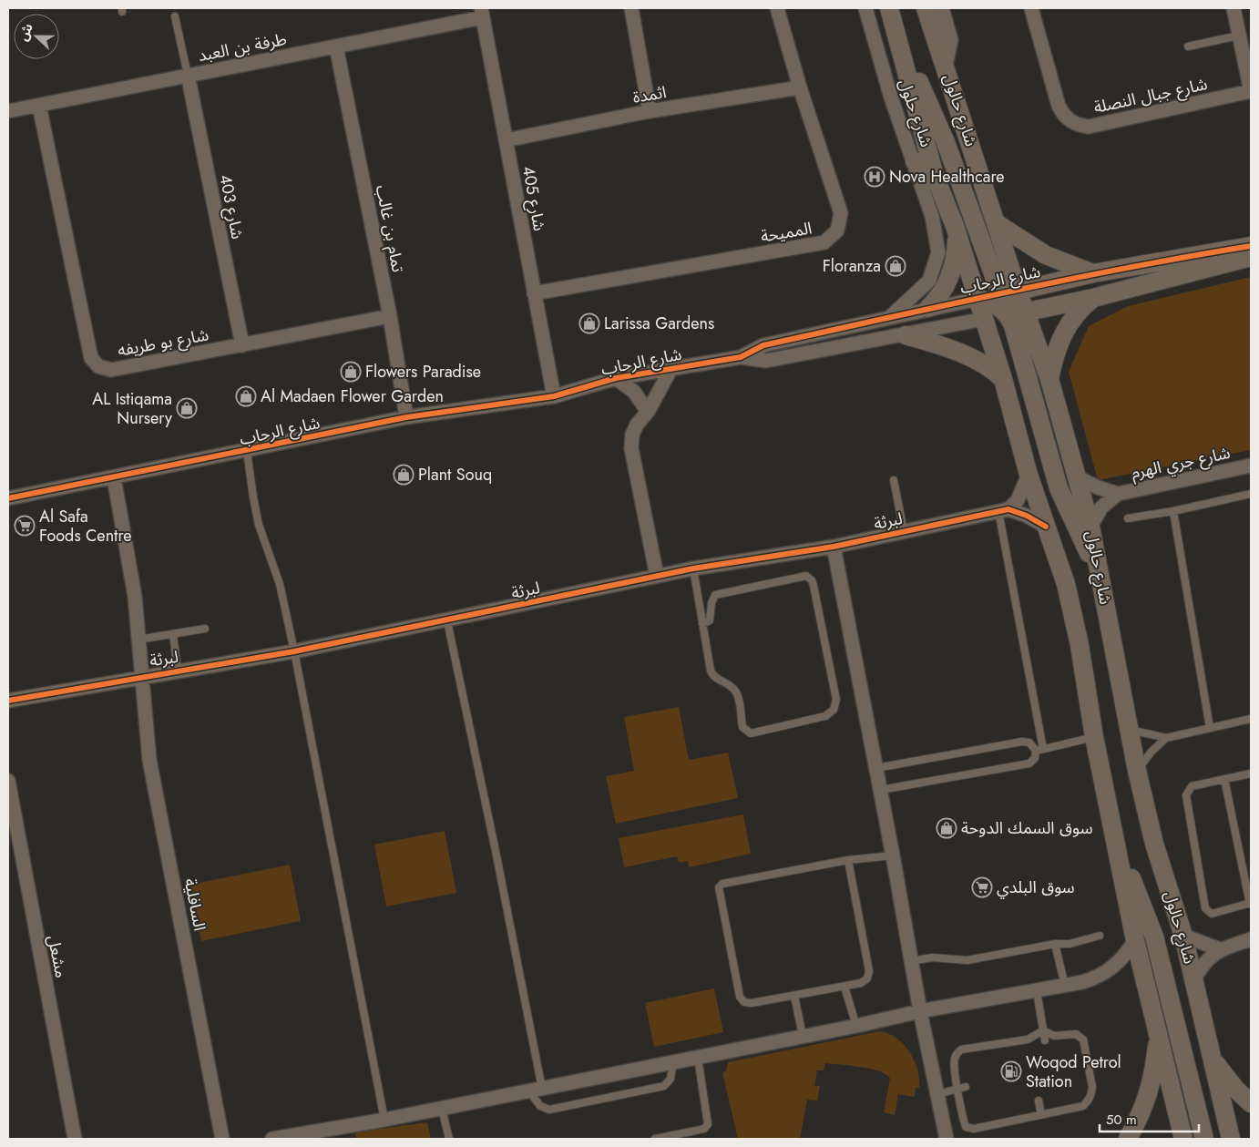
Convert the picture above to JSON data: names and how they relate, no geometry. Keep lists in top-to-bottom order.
{
  "streets": {
    "main road": ["شارع حالول", "شارع الرحاب"],
    "street": [
      "طرفة بن العبد",
      "اثمدة",
      "شارع جبال النصلة",
      "شارع حلول",
      "شارع 405",
      "شارع 403",
      "تمام بن غالب",
      "المميحة",
      "شارع بو طريفه",
      "شارع جري الهرم",
      "لبرثة",
      "السافلية",
      "مشعل"
    ]
  },
  "crossings": [
    ["طرفة بن العبد", "شارع 405"],
    ["طرفة بن العبد", "شارع 403"],
    ["طرفة بن العبد", "تمام بن غالب"],
    ["طرفة بن العبد", "شارع بو طريفه"],
    ["اثمدة", "شارع 405"],
    ["اثمدة", "المميحة"],
    ["شارع حالول", "شارع الرحاب"],
    ["شارع حالول", "شارع جري الهرم"],
    ["شارع حلول", "شارع الرحاب"],
    ["شارع 405", "المميحة"],
    ["شارع 405", "شارع الرحاب"],
    ["شارع 403", "شارع بو طريفه"],
    ["تمام بن غالب", "شارع الرحاب"],
    ["تمام بن غالب", "شارع بو طريفه"],
    ["شارع الرحاب", "لبرثة"],
    ["لبرثة", "السافلية"]
  ],
  "places": {
    "hospital": ["Nova Healthcare"],
    "shop": [
      "Floranza",
      "Larissa Gardens",
      "Flowers Paradise",
      "Al Madaen Flower Garden",
      "AL Istiqama Nursery",
      "Plant Souq",
      "سوق السمك الدوحة"
    ],
    "supermarket": ["Al Safa Foods Centre", "سوق البلدي"],
    "fuel station": ["Woqod Petrol Station"]
  },
  "scale_bar": "50 m",
  "north": "left"
}
